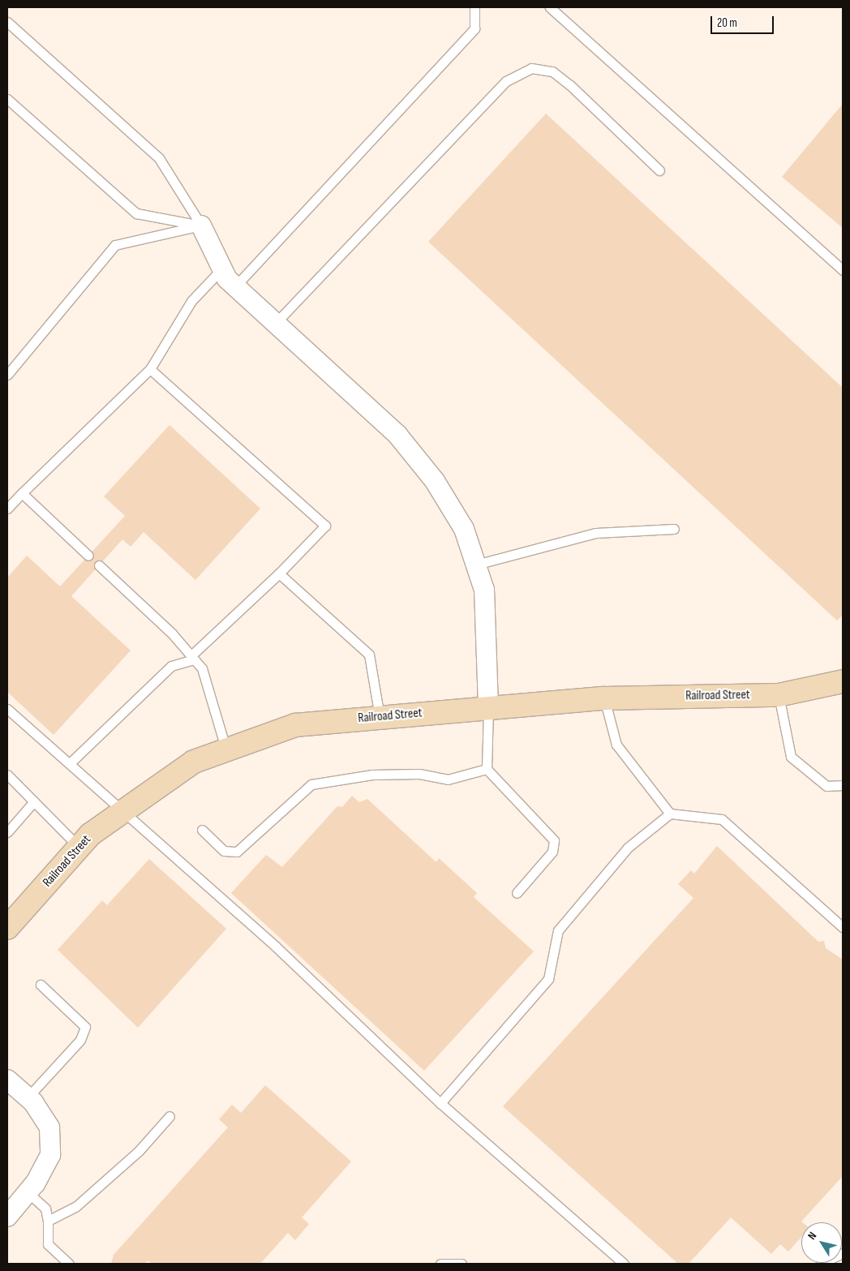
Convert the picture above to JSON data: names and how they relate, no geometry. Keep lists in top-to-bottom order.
{
  "streets": {
    "street": ["Railroad Street"]
  },
  "scale_bar": "20 m",
  "north": "top left"
}
